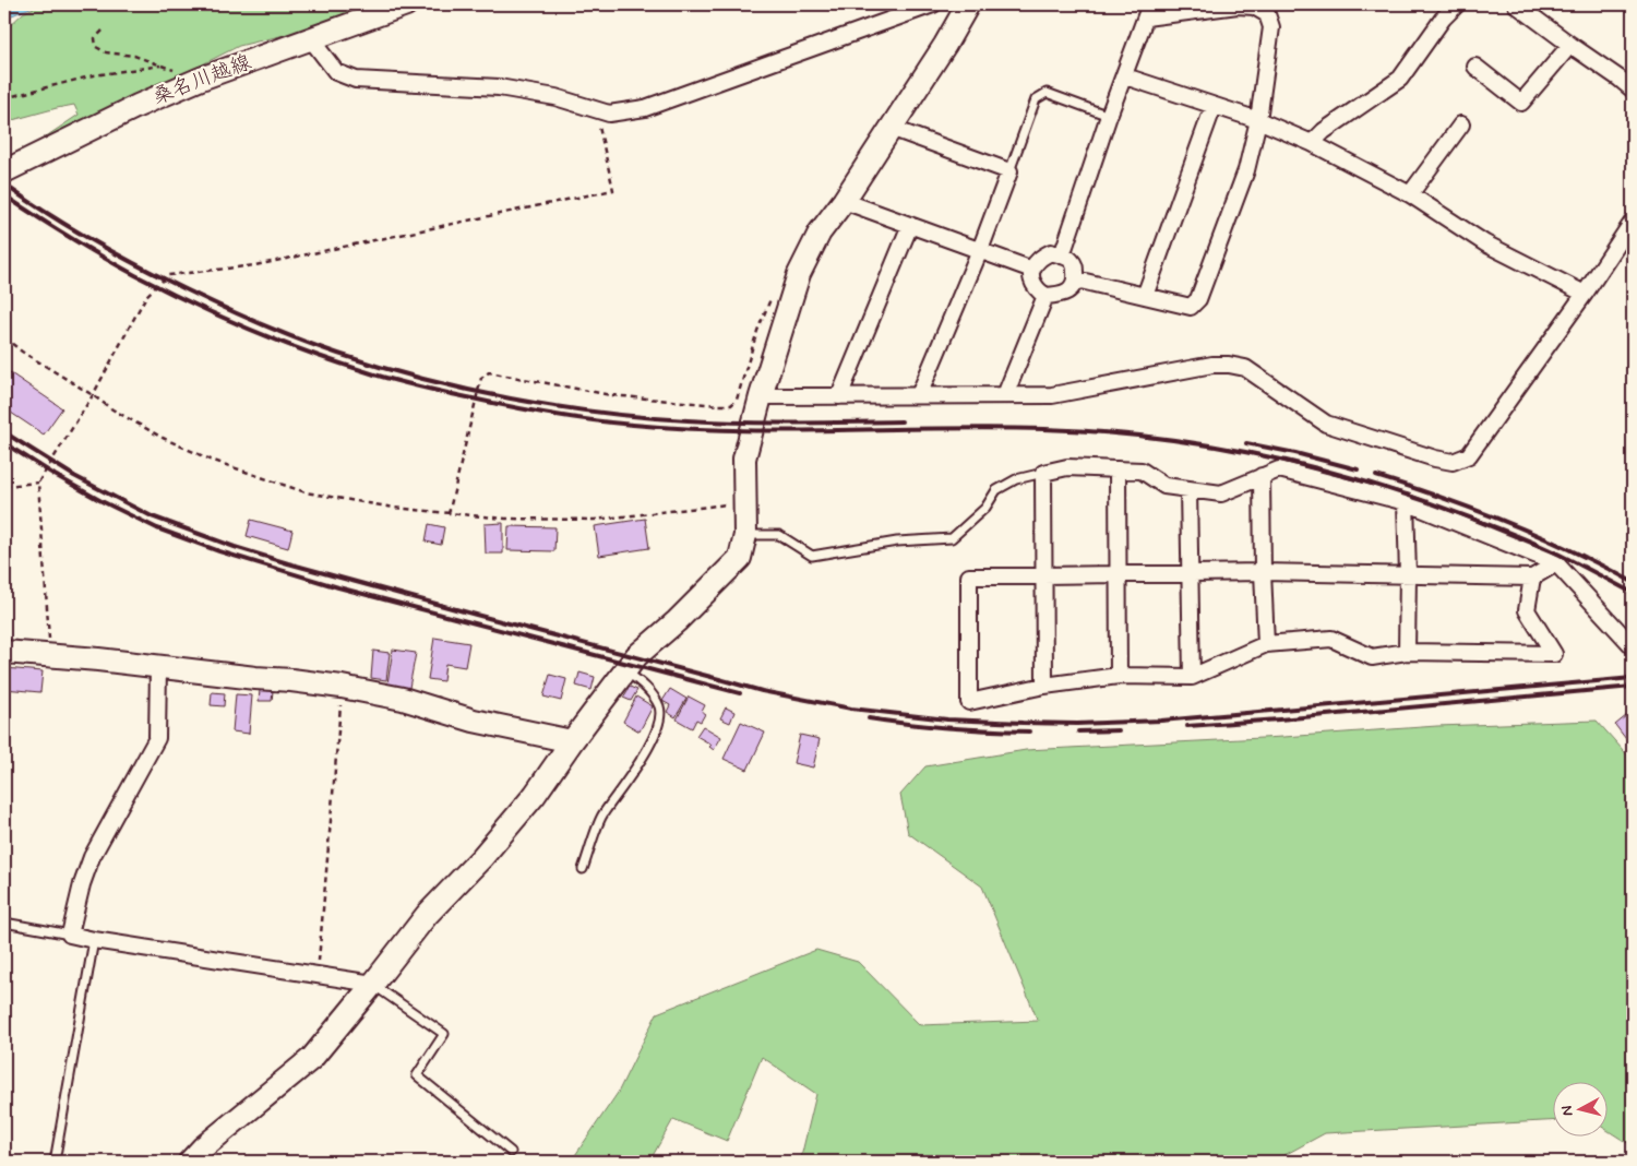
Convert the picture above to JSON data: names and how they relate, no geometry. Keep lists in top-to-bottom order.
{
  "streets": {
    "street": ["桑名川越線"]
  },
  "north": "left"
}
